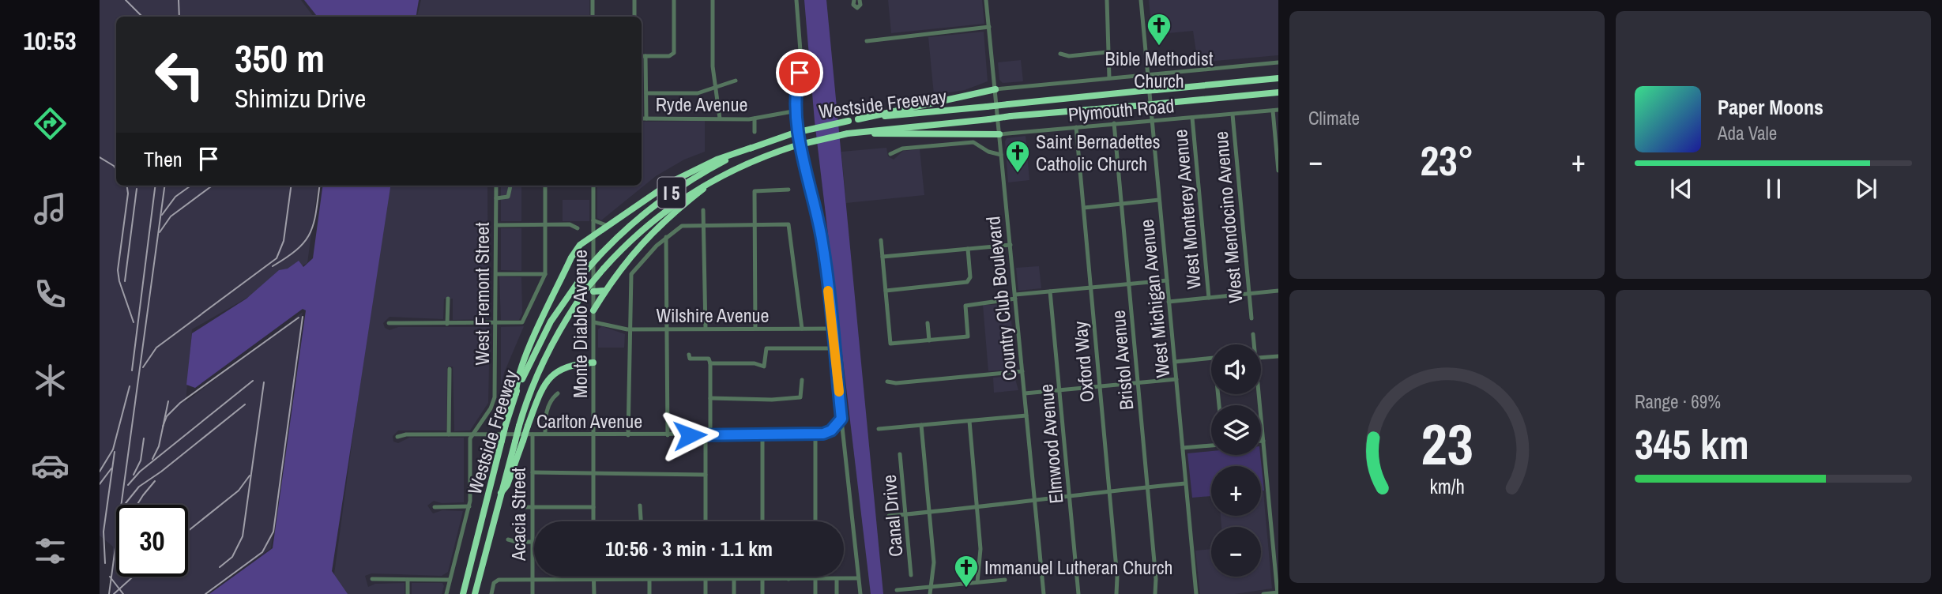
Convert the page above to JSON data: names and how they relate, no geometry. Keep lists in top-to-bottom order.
{
  "streets": {
    "highway": ["Westside Freeway", "I 5"],
    "street": [
      "Ryde Avenue",
      "Plymouth Road",
      "West Monterey Avenue",
      "West Mendocino Avenue",
      "West Fremont Street",
      "Country Club Boulevard",
      "West Michigan Avenue",
      "Wilshire Avenue",
      "Monte Diablo Avenue",
      "Bristol Avenue",
      "Oxford Way",
      "Carlton Avenue",
      "Elmwood Avenue",
      "Acacia Street",
      "Canal Drive"
    ]
  },
  "crossings": [
    ["Westside Freeway", "Monte Diablo Avenue"],
    ["Plymouth Road", "West Monterey Avenue"],
    ["Plymouth Road", "West Mendocino Avenue"],
    ["Plymouth Road", "Country Club Boulevard"],
    ["Plymouth Road", "West Michigan Avenue"],
    ["Plymouth Road", "Bristol Avenue"],
    ["Plymouth Road", "Oxford Way"],
    ["West Fremont Street", "Carlton Avenue"],
    ["Wilshire Avenue", "Monte Diablo Avenue"],
    ["Monte Diablo Avenue", "Carlton Avenue"],
    ["Carlton Avenue", "Acacia Street"]
  ],
  "places": {
    "church": ["Bible Methodist Church", "Saint Bernadettes Catholic Church", "Immanuel Lutheran Church"]
  },
  "page": {
    "tabs": "10:53",
    "tile": [
      "Climate",
      ["Range · 69%", "345 km"]
    ],
    "turn": ["350 m", "Shimizu Drive"],
    "song": ["Paper Moons", "Ada Vale"],
    "then": "Then",
    "heat": ["−", "23°", "+"],
    "map_buttons": ["+", "−"],
    "limit": "30",
    "trip": "10:56 · 3 min · 1.1 km",
    "gauge": ["23", "km/h"]
  }
}
